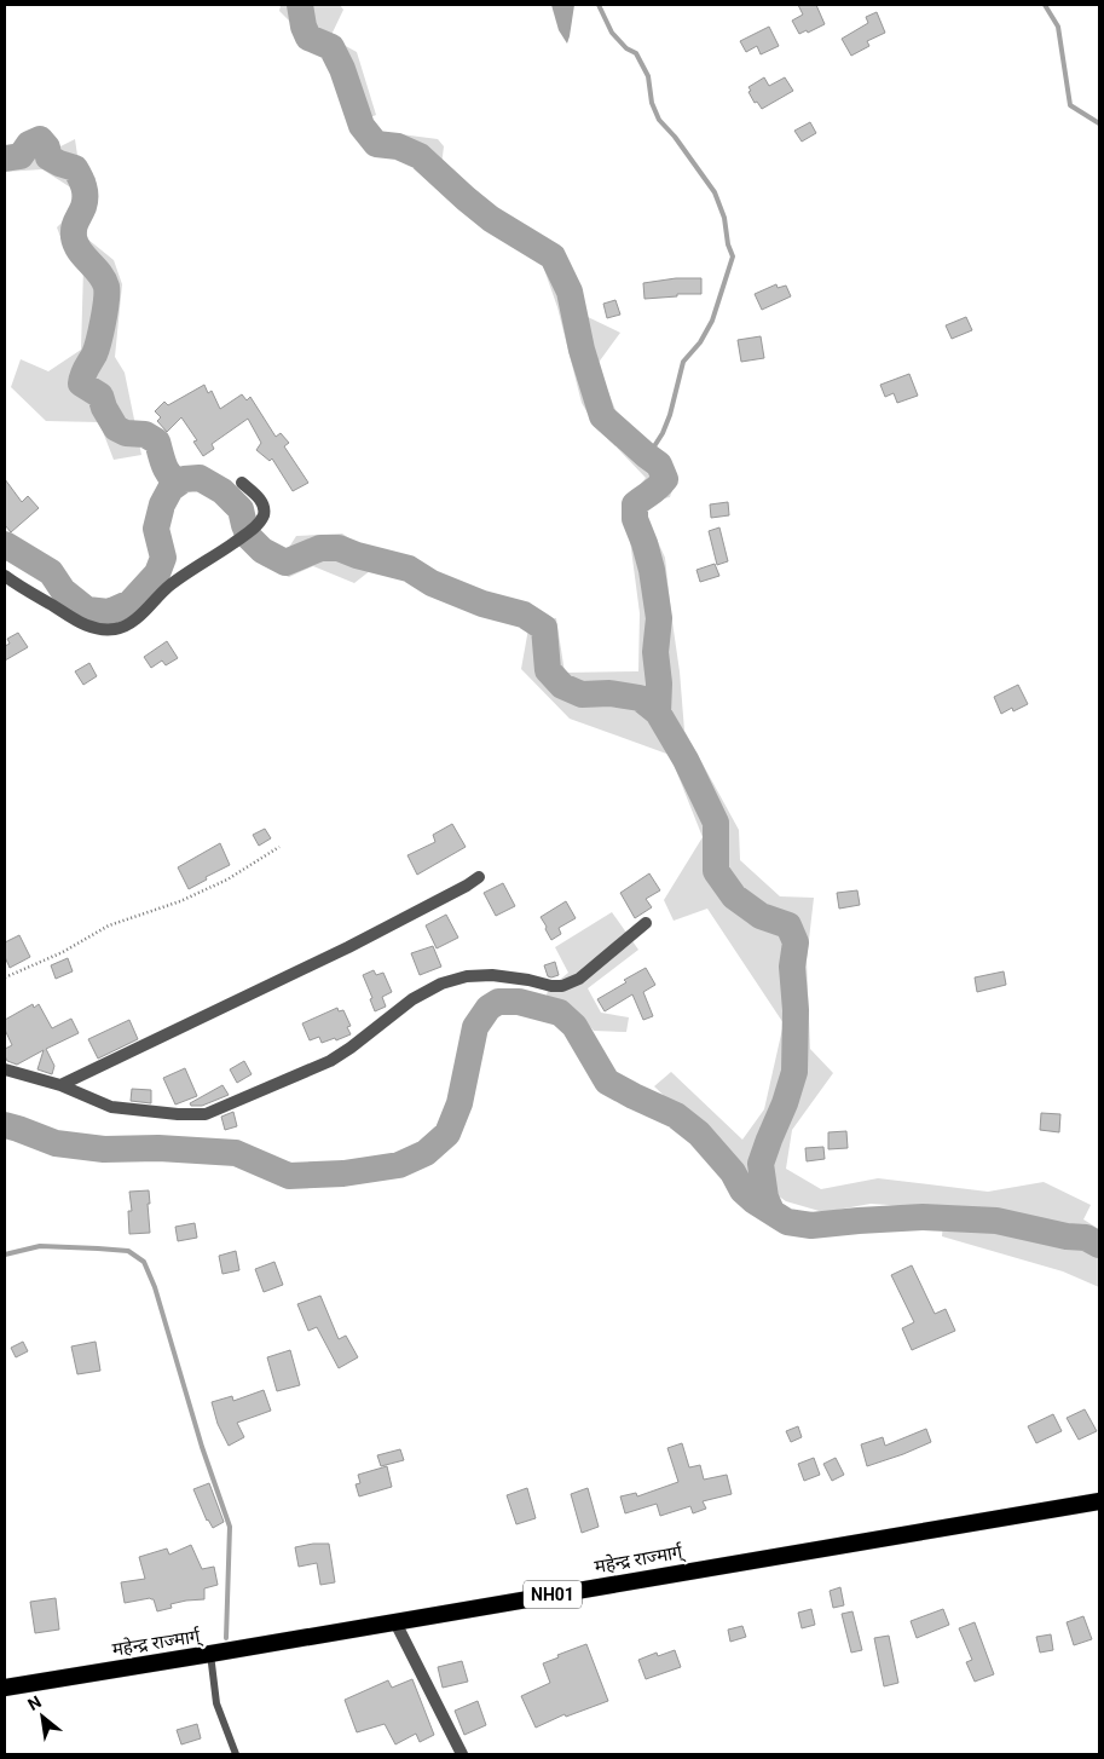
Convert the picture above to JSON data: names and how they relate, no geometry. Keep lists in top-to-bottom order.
{
  "streets": {
    "highway": ["महेन्द्र राज्मार्ग्", "NH01"]
  },
  "north": "top left"
}
